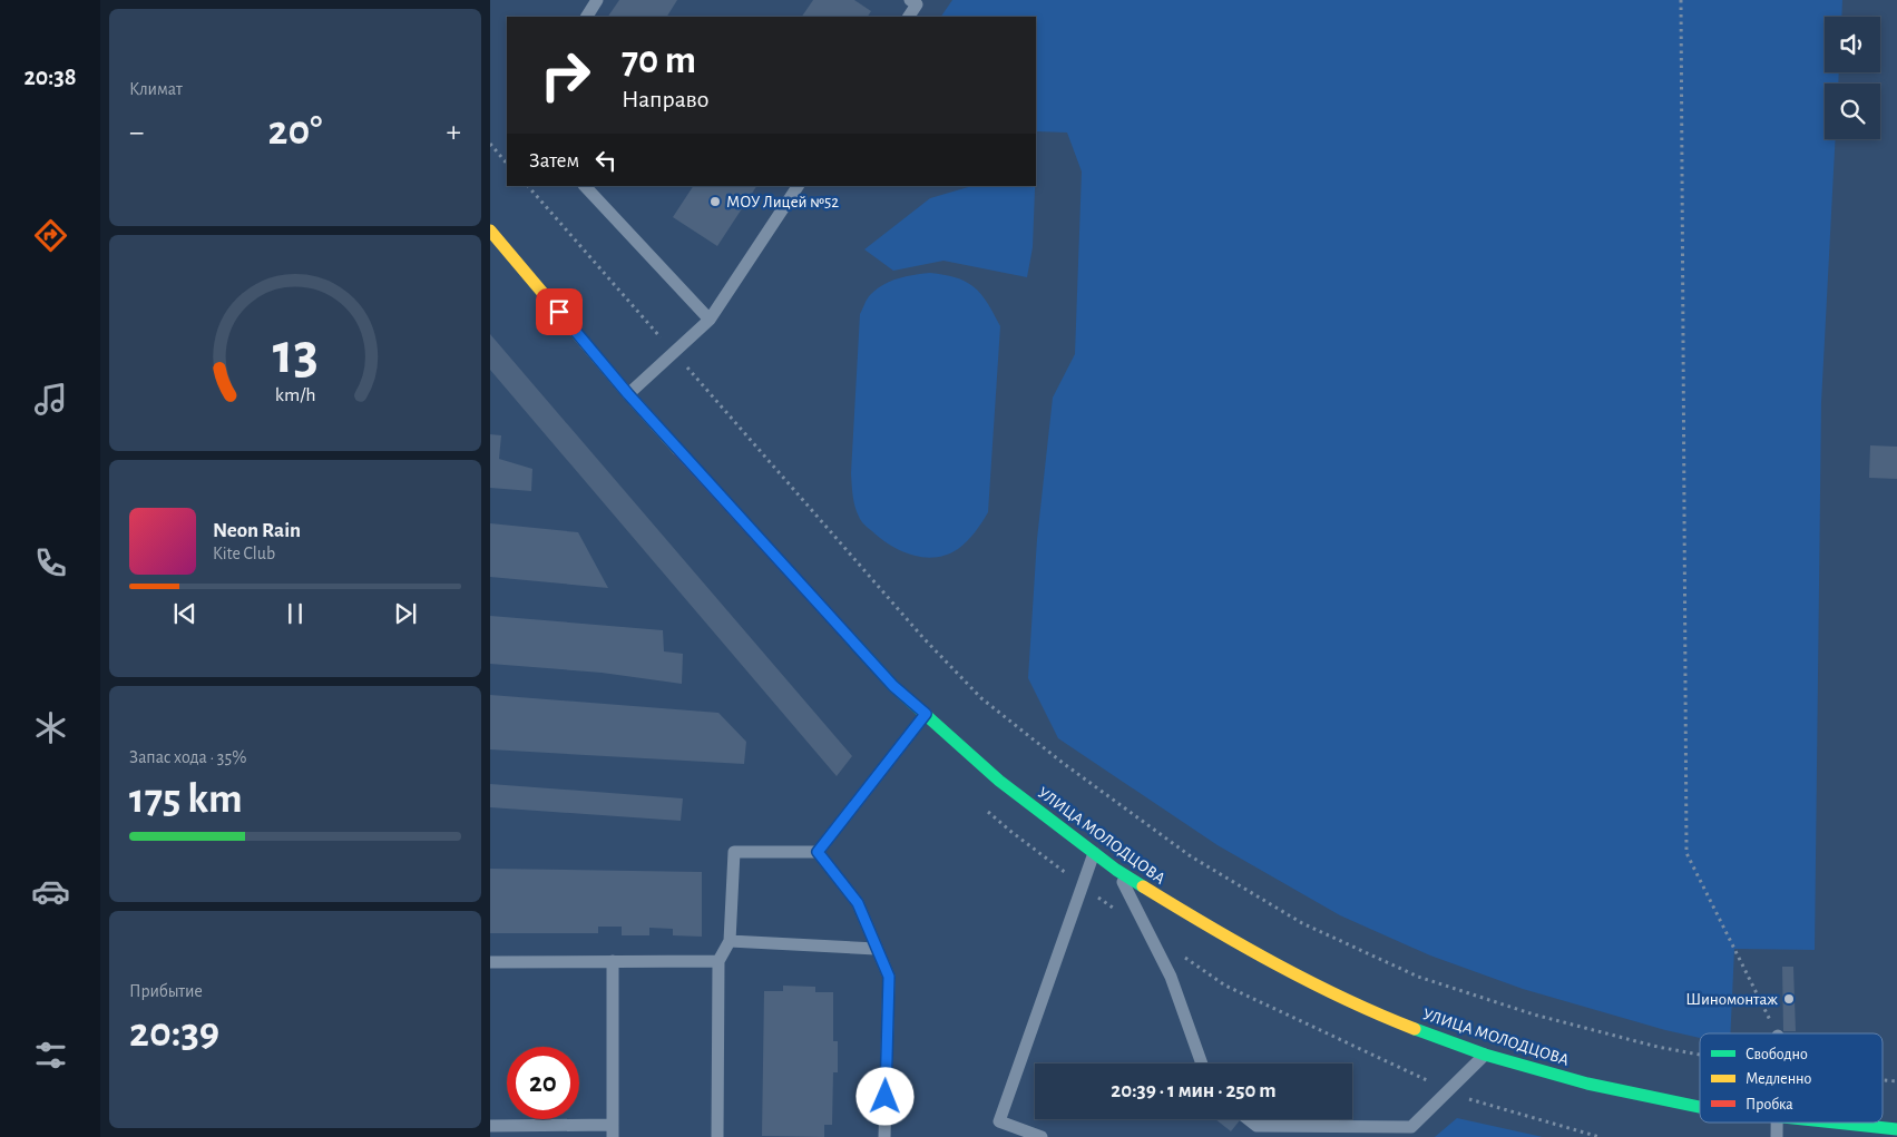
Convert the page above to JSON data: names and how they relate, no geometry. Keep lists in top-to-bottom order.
{
  "streets": {
    "street": ["УЛИЦА МОЛОДЦОВА"]
  },
  "places": ["МОУ Лицей №52", "Шиномонтаж"],
  "legend": ["Свободно", "Медленно", "Пробка"],
  "page": {
    "tabs": "20:38",
    "tile": [
      "Климат",
      ["Запас хода · 35%", "175 km"],
      ["Прибытие", "20:39"]
    ],
    "turn": ["70 m", "Направо"],
    "heat": ["−", "20°", "+"],
    "then": "Затем",
    "song": ["Neon Rain", "Kite Club"],
    "limit": "20",
    "trip": "20:39 · 1 мин · 250 m",
    "gauge": ["13", "km/h"]
  }
}
